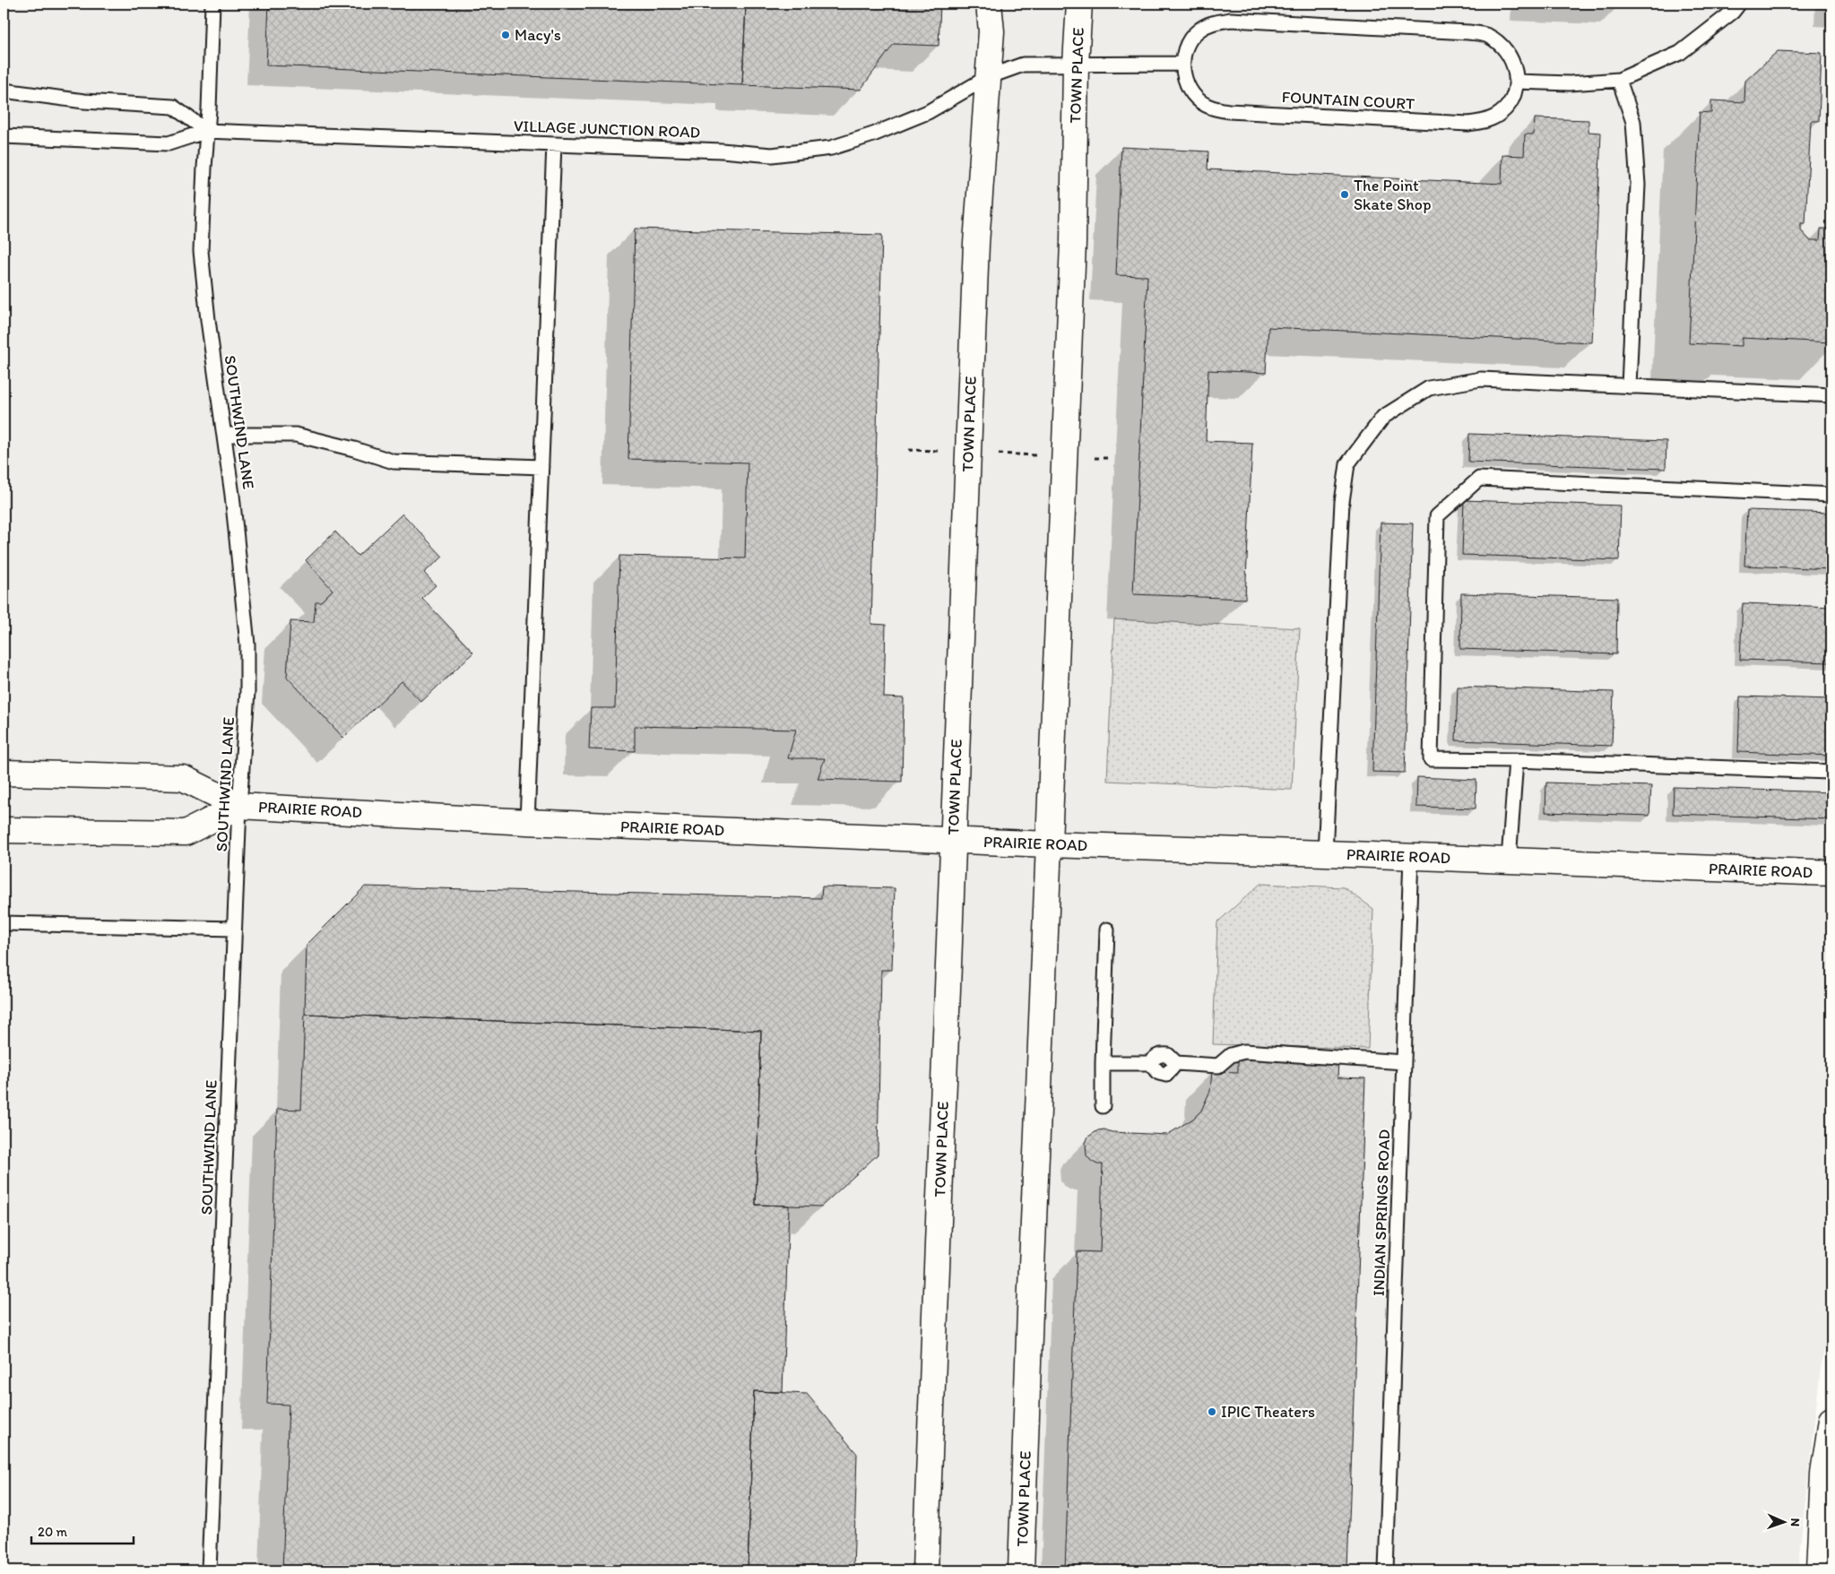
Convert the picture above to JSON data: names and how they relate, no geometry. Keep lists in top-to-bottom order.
{
  "streets": {
    "street": ["TOWN PLACE", "PRAIRIE ROAD"],
    "lane": [
      "FOUNTAIN COURT",
      "VILLAGE JUNCTION ROAD",
      "SOUTHWIND LANE",
      "INDIAN SPRINGS ROAD"
    ]
  },
  "crossings": [
    ["TOWN PLACE", "VILLAGE JUNCTION ROAD"],
    ["TOWN PLACE", "PRAIRIE ROAD"],
    ["VILLAGE JUNCTION ROAD", "SOUTHWIND LANE"],
    ["SOUTHWIND LANE", "PRAIRIE ROAD"],
    ["PRAIRIE ROAD", "INDIAN SPRINGS ROAD"]
  ],
  "places": ["Macy's", "The Point Skate Shop", "IPIC Theaters"],
  "scale_bar": "20 m",
  "north": "right"
}
